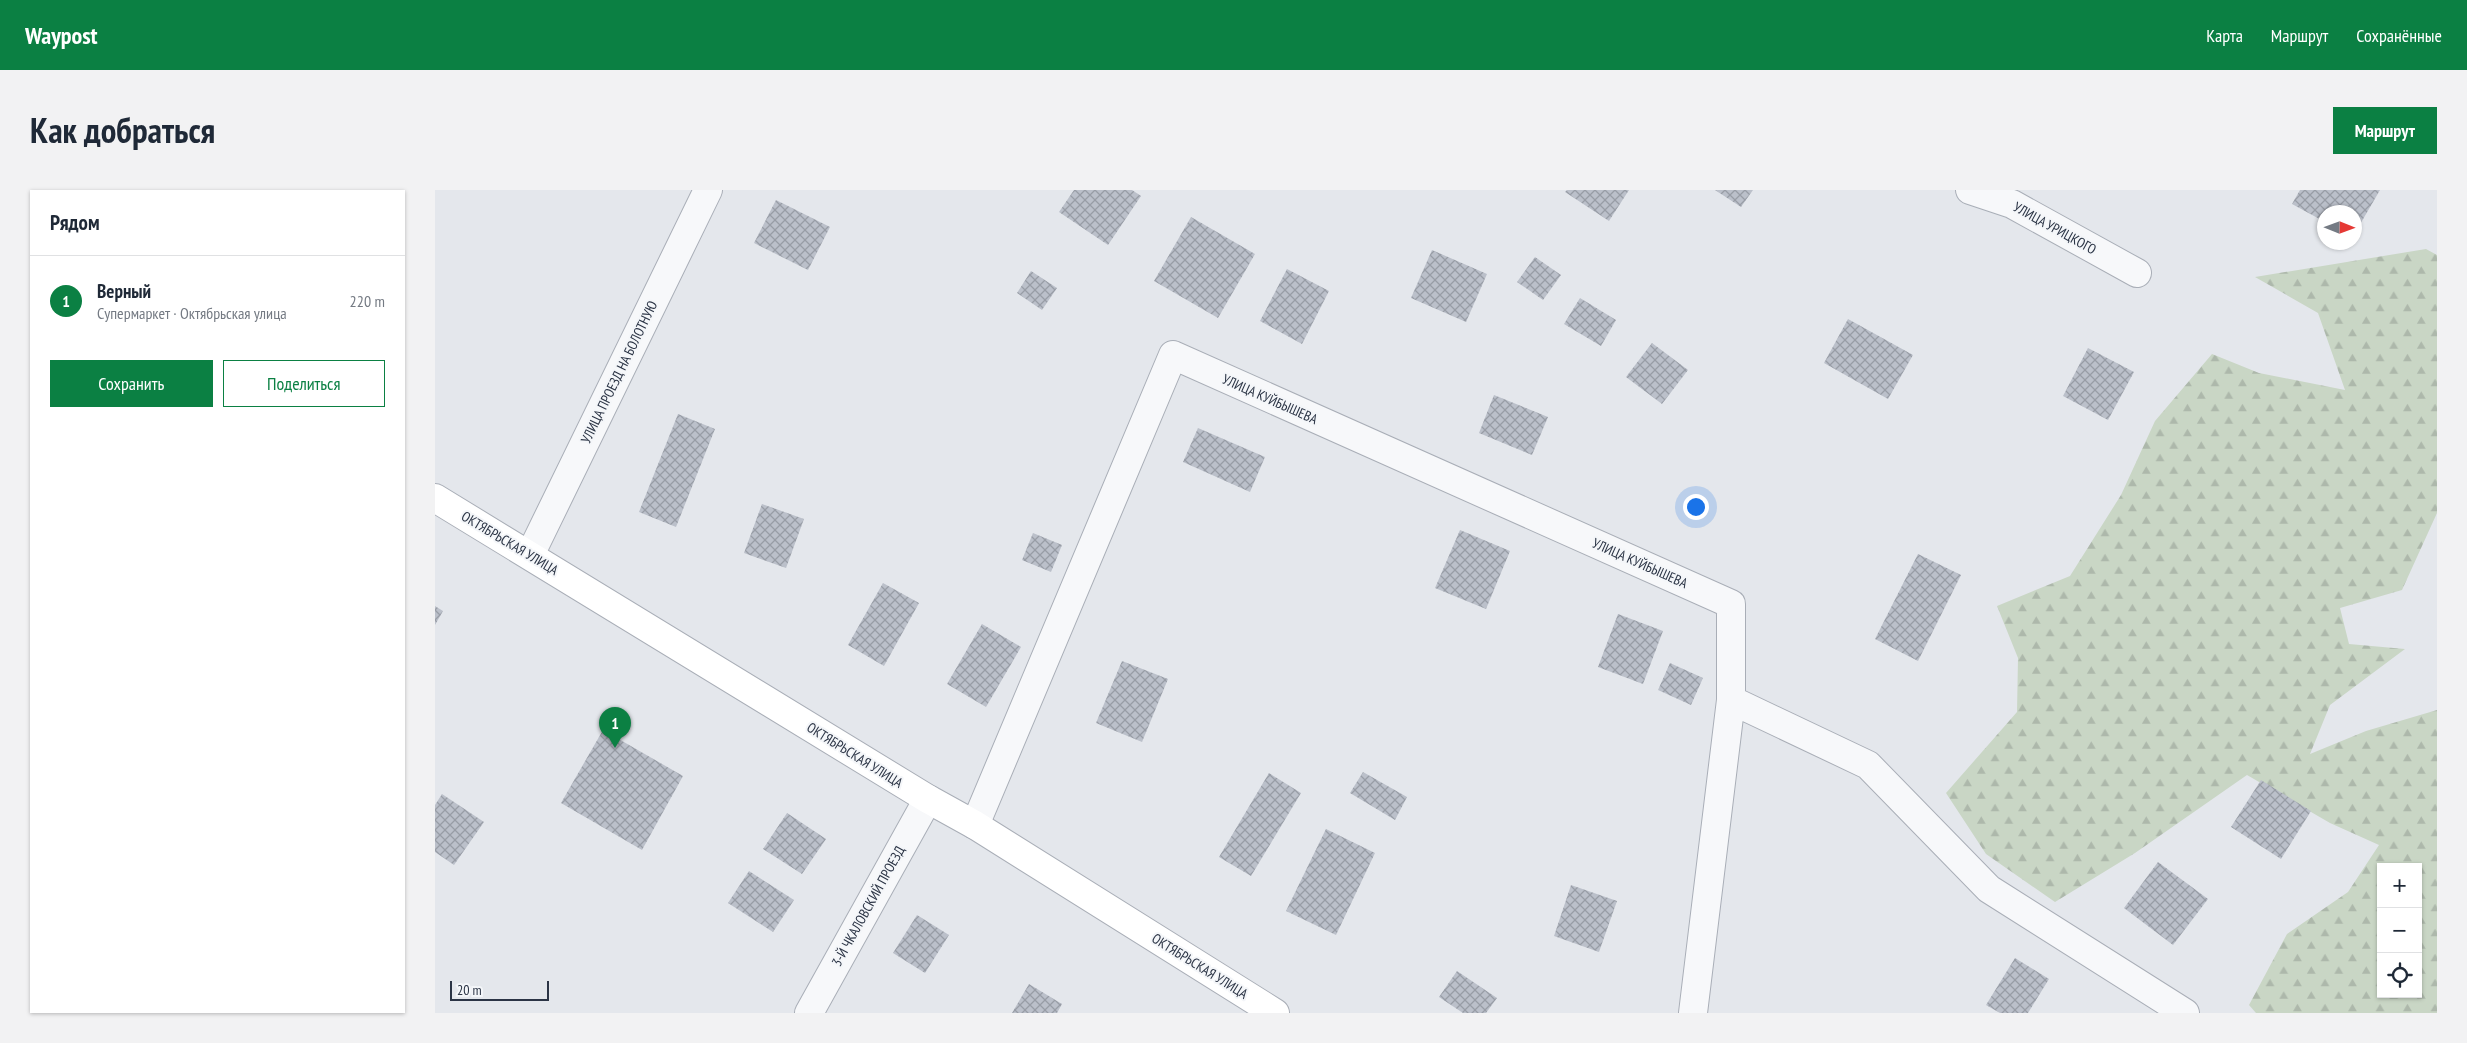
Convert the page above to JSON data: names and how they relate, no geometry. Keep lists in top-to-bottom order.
{
  "streets": {
    "street": [
      "УЛИЦА УРИЦКОГО",
      "УЛИЦА ПРОЕЗД НА БОЛОТНУЮ",
      "УЛИЦА КУЙБЫШЕВА",
      "ОКТЯБРЬСКАЯ УЛИЦА",
      "3-Й ЧКАЛОВСКИЙ ПРОЕЗД"
    ]
  },
  "crossings": [
    ["УЛИЦА ПРОЕЗД НА БОЛОТНУЮ", "ОКТЯБРЬСКАЯ УЛИЦА"],
    ["УЛИЦА КУЙБЫШЕВА", "ОКТЯБРЬСКАЯ УЛИЦА"],
    ["ОКТЯБРЬСКАЯ УЛИЦА", "3-Й ЧКАЛОВСКИЙ ПРОЕЗД"]
  ],
  "scale_bar": "20 m",
  "north": "right",
  "page": {
    "header": "Waypost",
    "nav": ["Карта", "Маршрут", "Сохранённые"],
    "title": "Как добраться",
    "buttons": [
      "Маршрут",
      ["Сохранить", "Поделиться"]
    ],
    "heading": "Рядом",
    "list": [
      {
        "mark": "1",
        "name": "Верный",
        "note": "Супермаркет · Октябрьская улица",
        "value": "220 m"
      }
    ],
    "pins": "1",
    "map_buttons": ["+", "−"],
    "scale": "20 m"
  }
}
